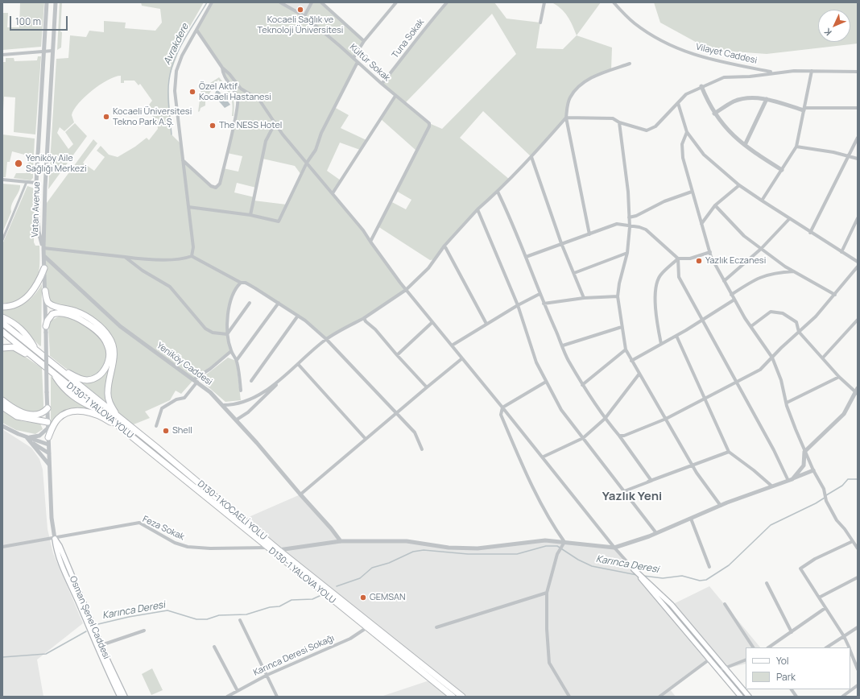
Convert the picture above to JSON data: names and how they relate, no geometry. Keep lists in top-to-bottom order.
{
  "streets": {
    "highway": ["D130-1 YALOVA YOLU", "D130-1 KOCAELİ YOLU"],
    "main road": ["Osman Şenel Caddesi"],
    "street": [
      "Tuna Sokak",
      "Vilayet Caddesi",
      "Kültür Sokak",
      "Vatan Avenue",
      "Yeniköy Caddesi",
      "Feza Sokak",
      "Karınca Deresi Sokağı"
    ]
  },
  "crossings": [
    ["Tuna Sokak", "Kültür Sokak"],
    ["Vatan Avenue", "Osman Şenel Caddesi"],
    ["Yeniköy Caddesi", "Osman Şenel Caddesi"],
    ["D130-1 YALOVA YOLU", "Feza Sokak"],
    ["D130-1 YALOVA YOLU", "Karınca Deresi Sokağı"],
    ["Feza Sokak", "Osman Şenel Caddesi"]
  ],
  "districts": ["Yazlık Yeni"],
  "water": ["Avrakdere", "Karınca Deresi"],
  "places": [
    "Kocaeli Sağlık ve Teknoloji Üniversitesi",
    "Özel Aktif Kocaeli Hastanesi",
    "Kocaeli Üniversitesi Tekno Park A.Ş.",
    "The NESS Hotel",
    "Yeniköy Aile Sağlığı Merkezi",
    "Yazlık Eczanesi",
    "Shell",
    "GEMSAN"
  ],
  "legend": ["Yol", "Park"],
  "scale_bar": "100 m",
  "north": "bottom left"
}
